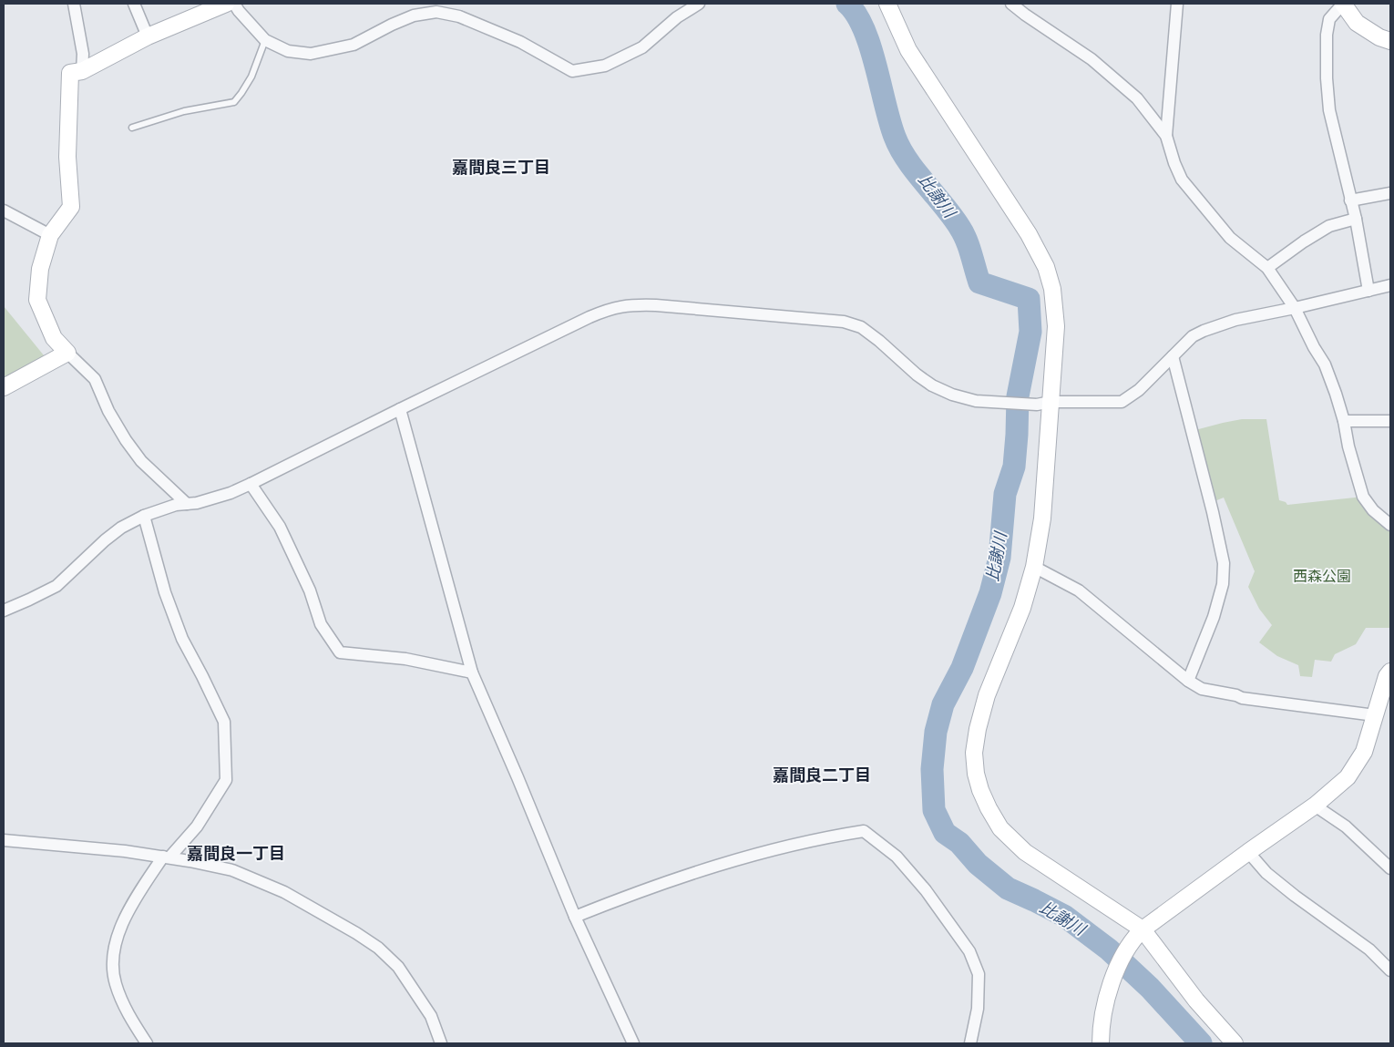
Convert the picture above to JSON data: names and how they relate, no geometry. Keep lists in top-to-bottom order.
{
  "districts": ["嘉間良三丁目", "嘉間良二丁目", "嘉間良一丁目"],
  "water": ["比謝川"],
  "parks": ["西森公園"]
}
